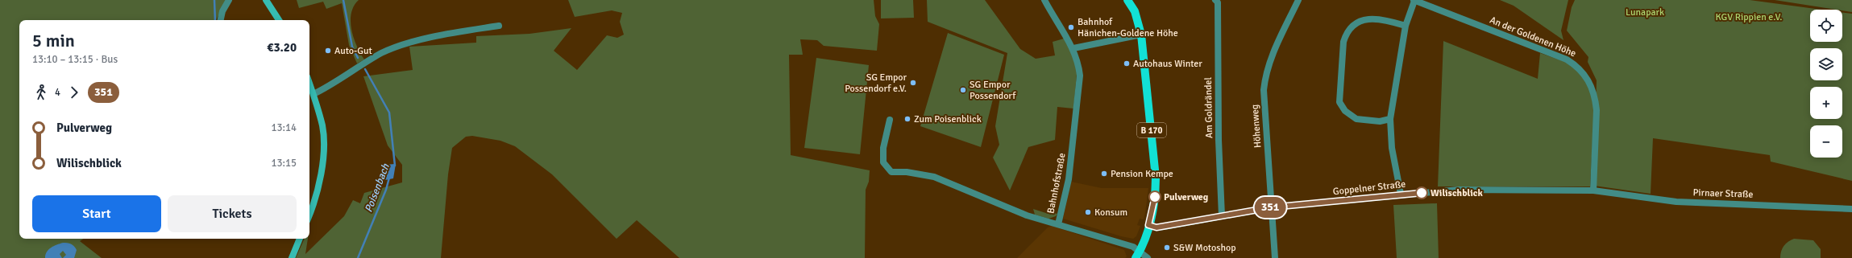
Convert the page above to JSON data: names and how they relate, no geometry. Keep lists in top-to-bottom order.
{
  "streets": {
    "main road": ["B 170"],
    "street": [
      "An der Goldenen Höhe",
      "Am Goldrändel",
      "Höhenweg",
      "Bahnhofstraße",
      "Goppelner Straße",
      "Pirnaer Straße"
    ]
  },
  "crossings": [
    ["An der Goldenen Höhe", "Goppelner Straße"],
    ["An der Goldenen Höhe", "Pirnaer Straße"],
    ["Am Goldrändel", "Goppelner Straße"],
    ["Höhenweg", "Goppelner Straße"],
    ["B 170", "Goppelner Straße"],
    ["Goppelner Straße", "Pirnaer Straße"]
  ],
  "water": ["Poisenbach"],
  "parks": ["Lunapark", "KGV Rippien e.V."],
  "places": [
    "Bahnhof Hänichen-Goldene Höhe",
    "Auto-Gut",
    "Autohaus Winter",
    "SG Empor Possendorf e.V.",
    "SG Empor Possendorf",
    "Zum Poisenblick",
    "Pension Kempe",
    "Wilischblick",
    "Pulverweg",
    "Konsum",
    "S&W Motoshop"
  ],
  "lines": ["bus line 351"],
  "page": {
    "on_map": "351",
    "map_buttons": ["+", "−"],
    "heading": ["5 min", "13:10 – 13:15 · Bus", "€3.20"],
    "legs": ["4", "351"],
    "list": [
      {
        "name": "Pulverweg",
        "value": "13:14"
      },
      {
        "name": "Wilischblick",
        "value": "13:15"
      }
    ],
    "buttons": ["Start", "Tickets"]
  }
}
